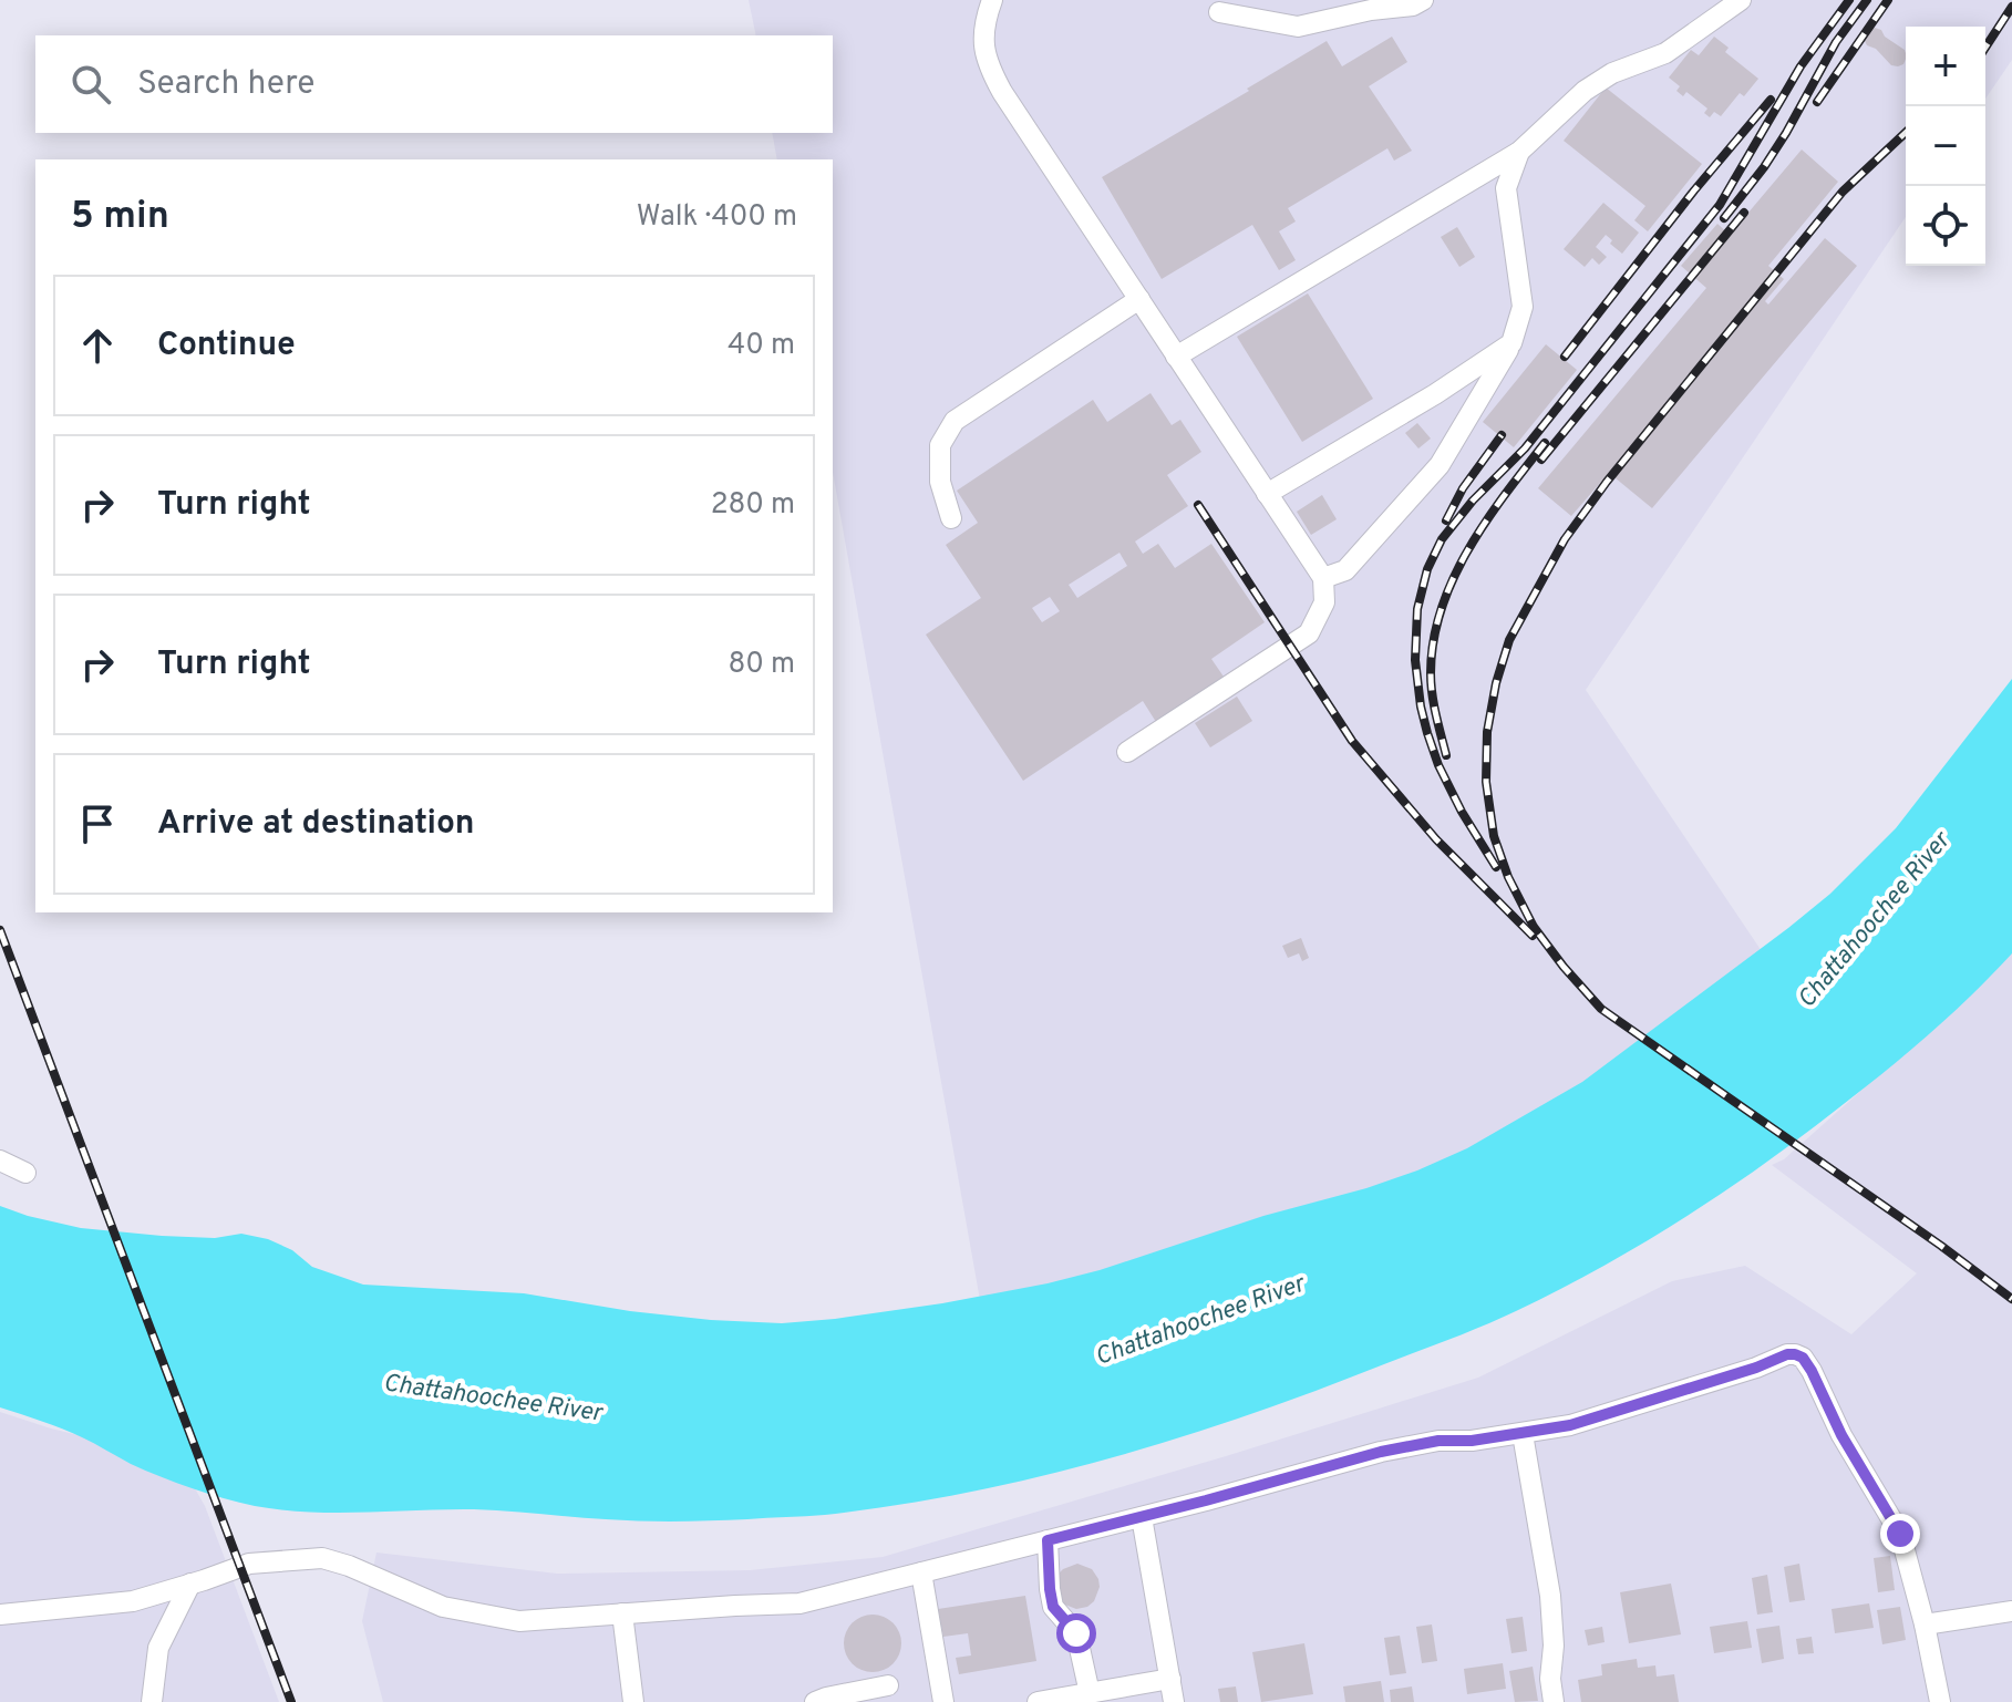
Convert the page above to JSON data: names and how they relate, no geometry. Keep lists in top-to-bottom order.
{
  "water": ["Chattahoochee River"],
  "page": {
    "map_buttons": ["+", "−"],
    "search": "Search here",
    "heading": ["5 min", "Walk · 400 m"],
    "list": [
      ["Continue", "40 m"],
      ["Turn right", "280 m"],
      ["Turn right", "80 m"],
      "Arrive at destination"
    ]
  }
}
